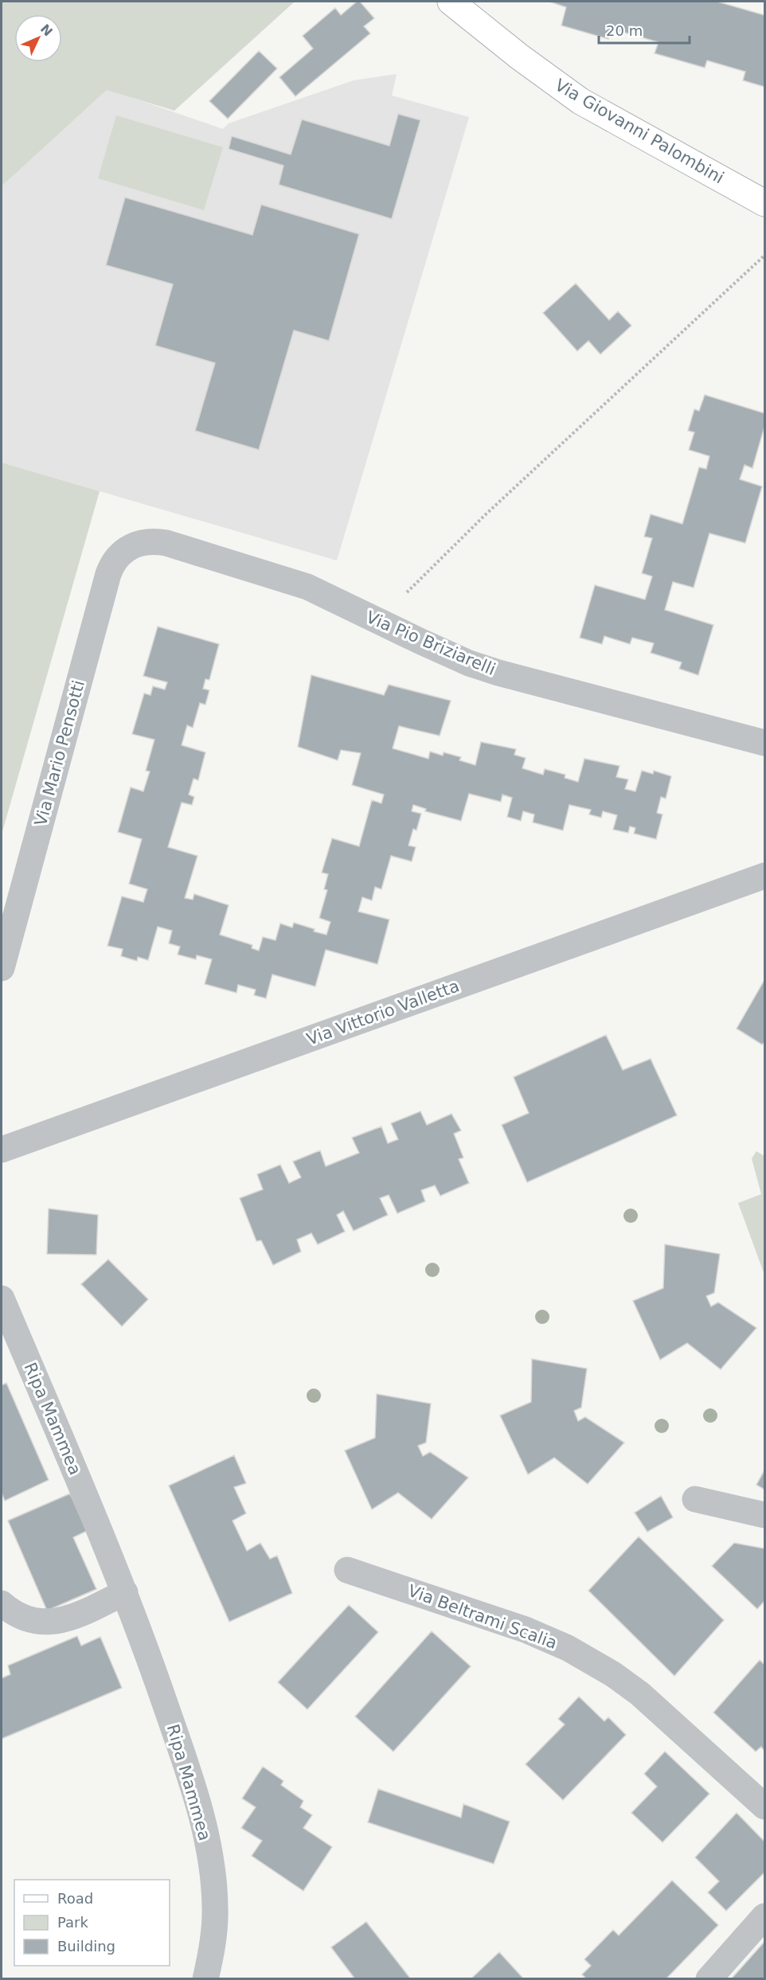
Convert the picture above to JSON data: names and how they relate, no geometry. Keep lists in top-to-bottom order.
{
  "streets": {
    "main road": ["Via Giovanni Palombini"],
    "street": [
      "Via Pio Briziarelli",
      "Via Mario Pensotti",
      "Via Vittorio Valletta",
      "Ripa Mammea",
      "Via Beltrami Scalia"
    ]
  },
  "crossings": [
    ["Via Pio Briziarelli", "Via Mario Pensotti"]
  ],
  "legend": ["Road", "Park", "Building"],
  "scale_bar": "20 m",
  "north": "top right"
}
